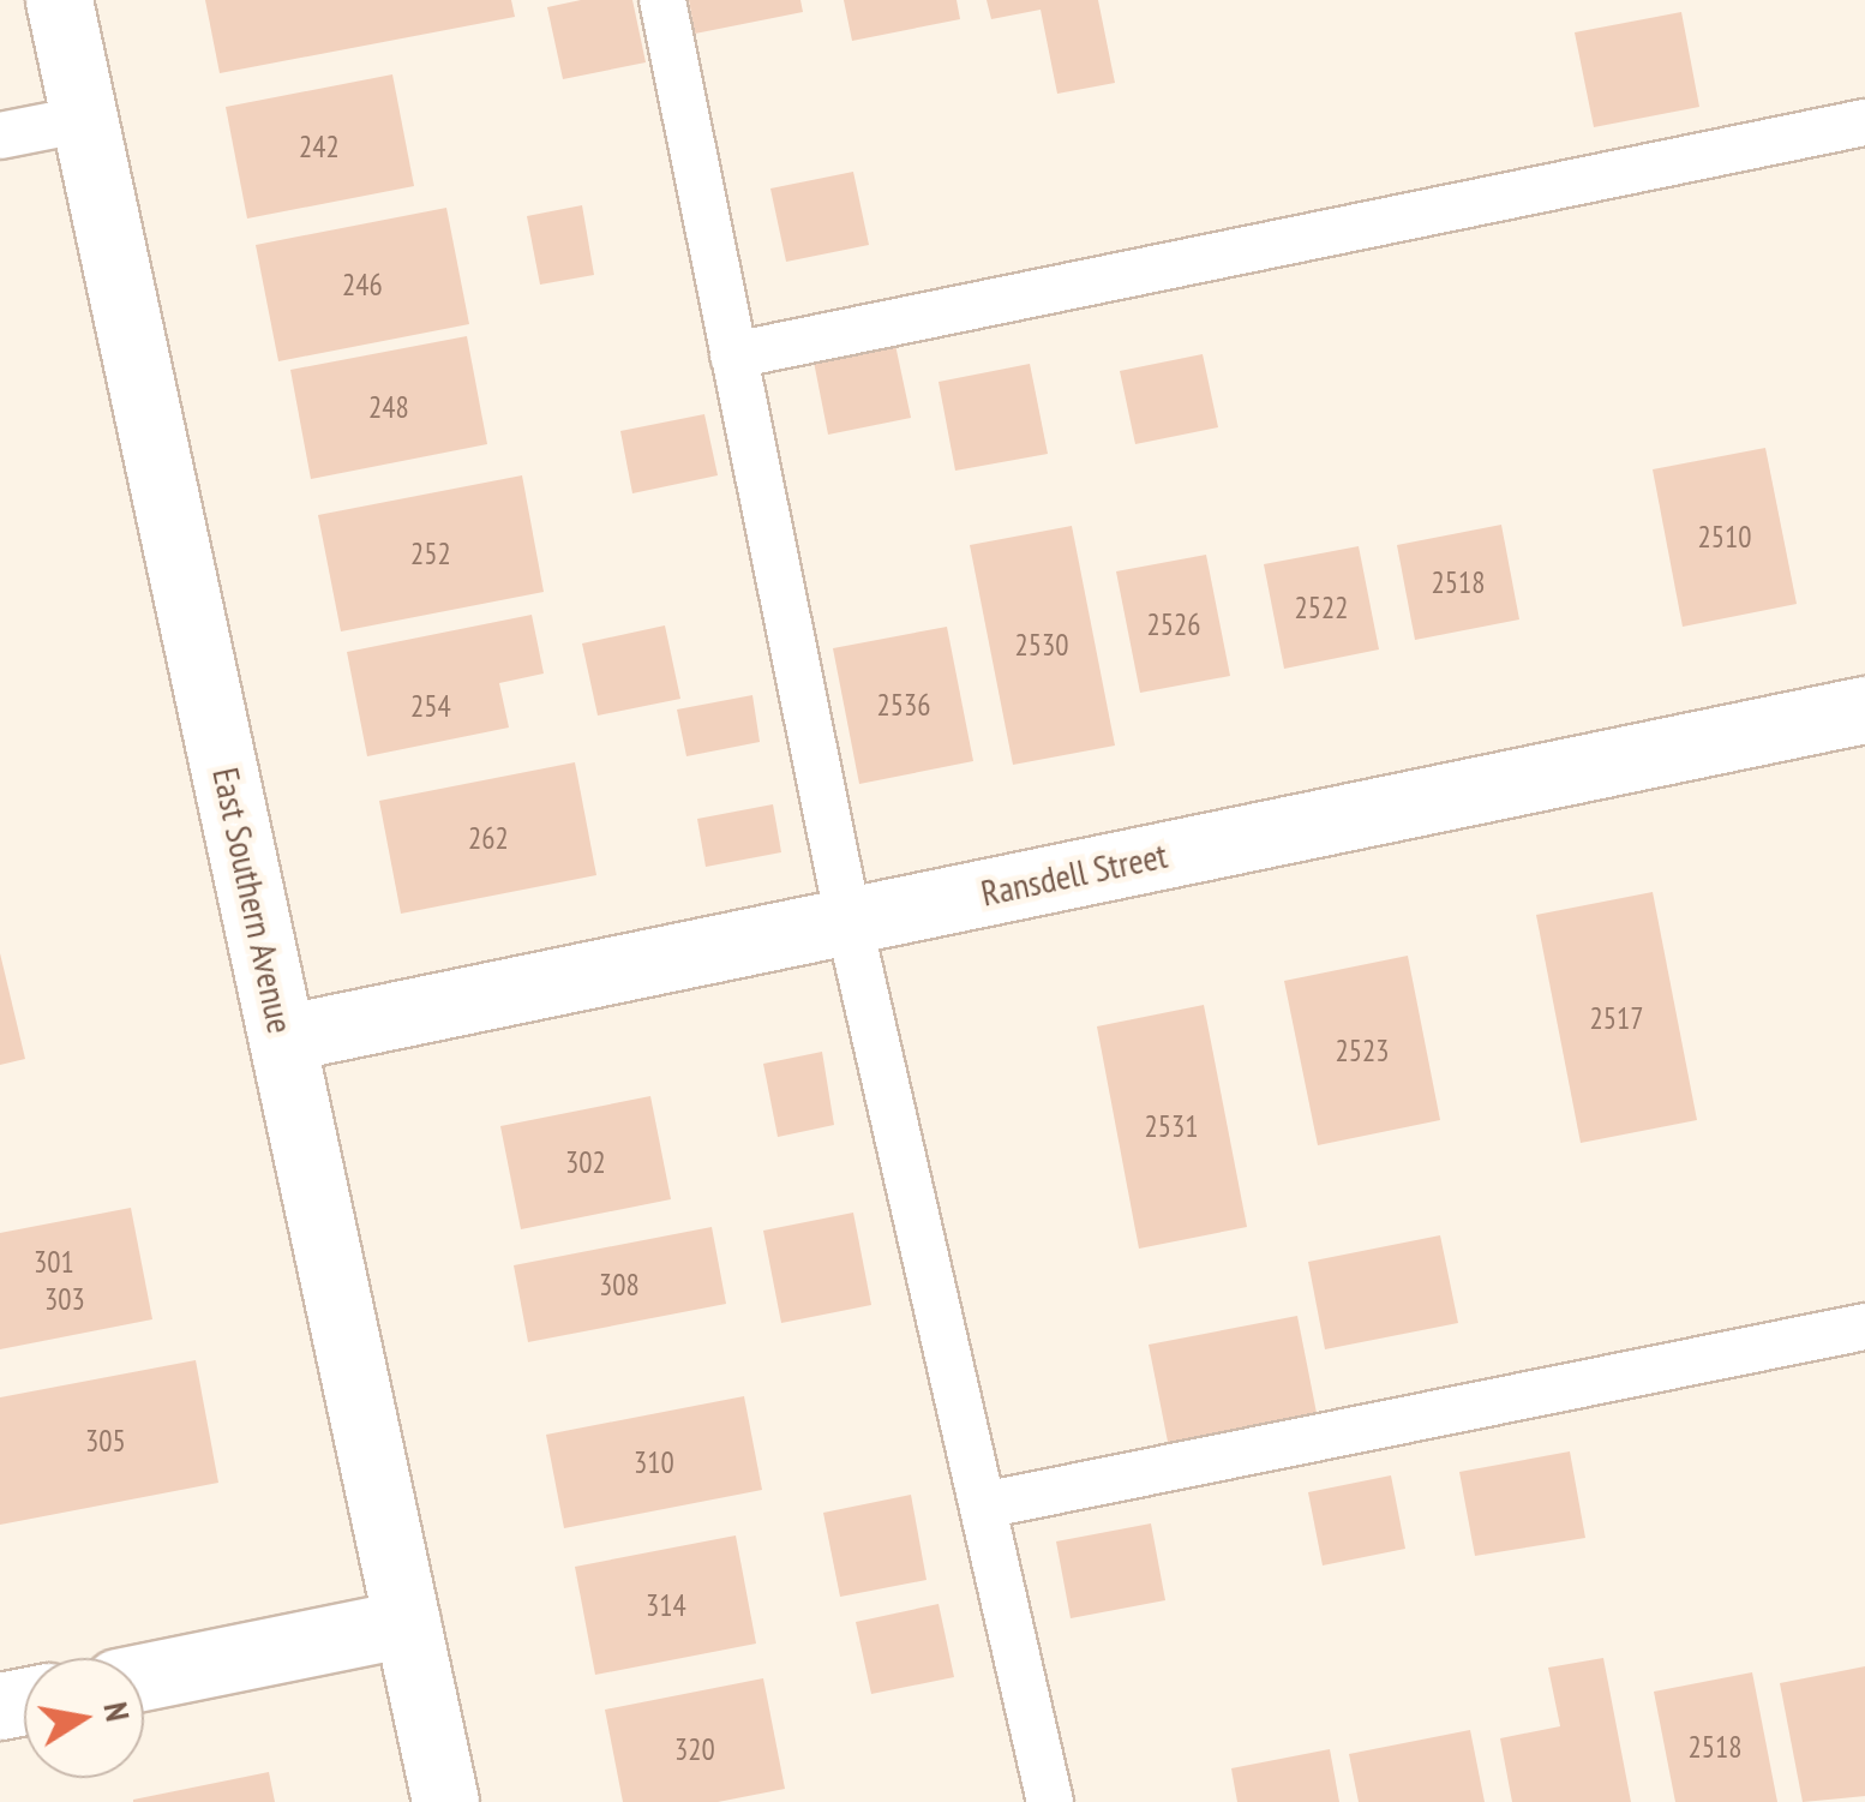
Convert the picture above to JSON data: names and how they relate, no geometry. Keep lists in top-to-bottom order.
{
  "streets": {
    "street": ["Ransdell Street", "East Southern Avenue"]
  },
  "crossings": [
    ["Ransdell Street", "East Southern Avenue"]
  ],
  "house_numbers": [
    "242",
    "246",
    "248",
    "2510",
    "252",
    "2518",
    "2522",
    "2526",
    "2530",
    "2536",
    "254",
    "262",
    "2517",
    "2523",
    "2531",
    "302",
    "301",
    "308",
    "303",
    "305",
    "310",
    "314",
    "2518",
    "320"
  ],
  "north": "right"
}
